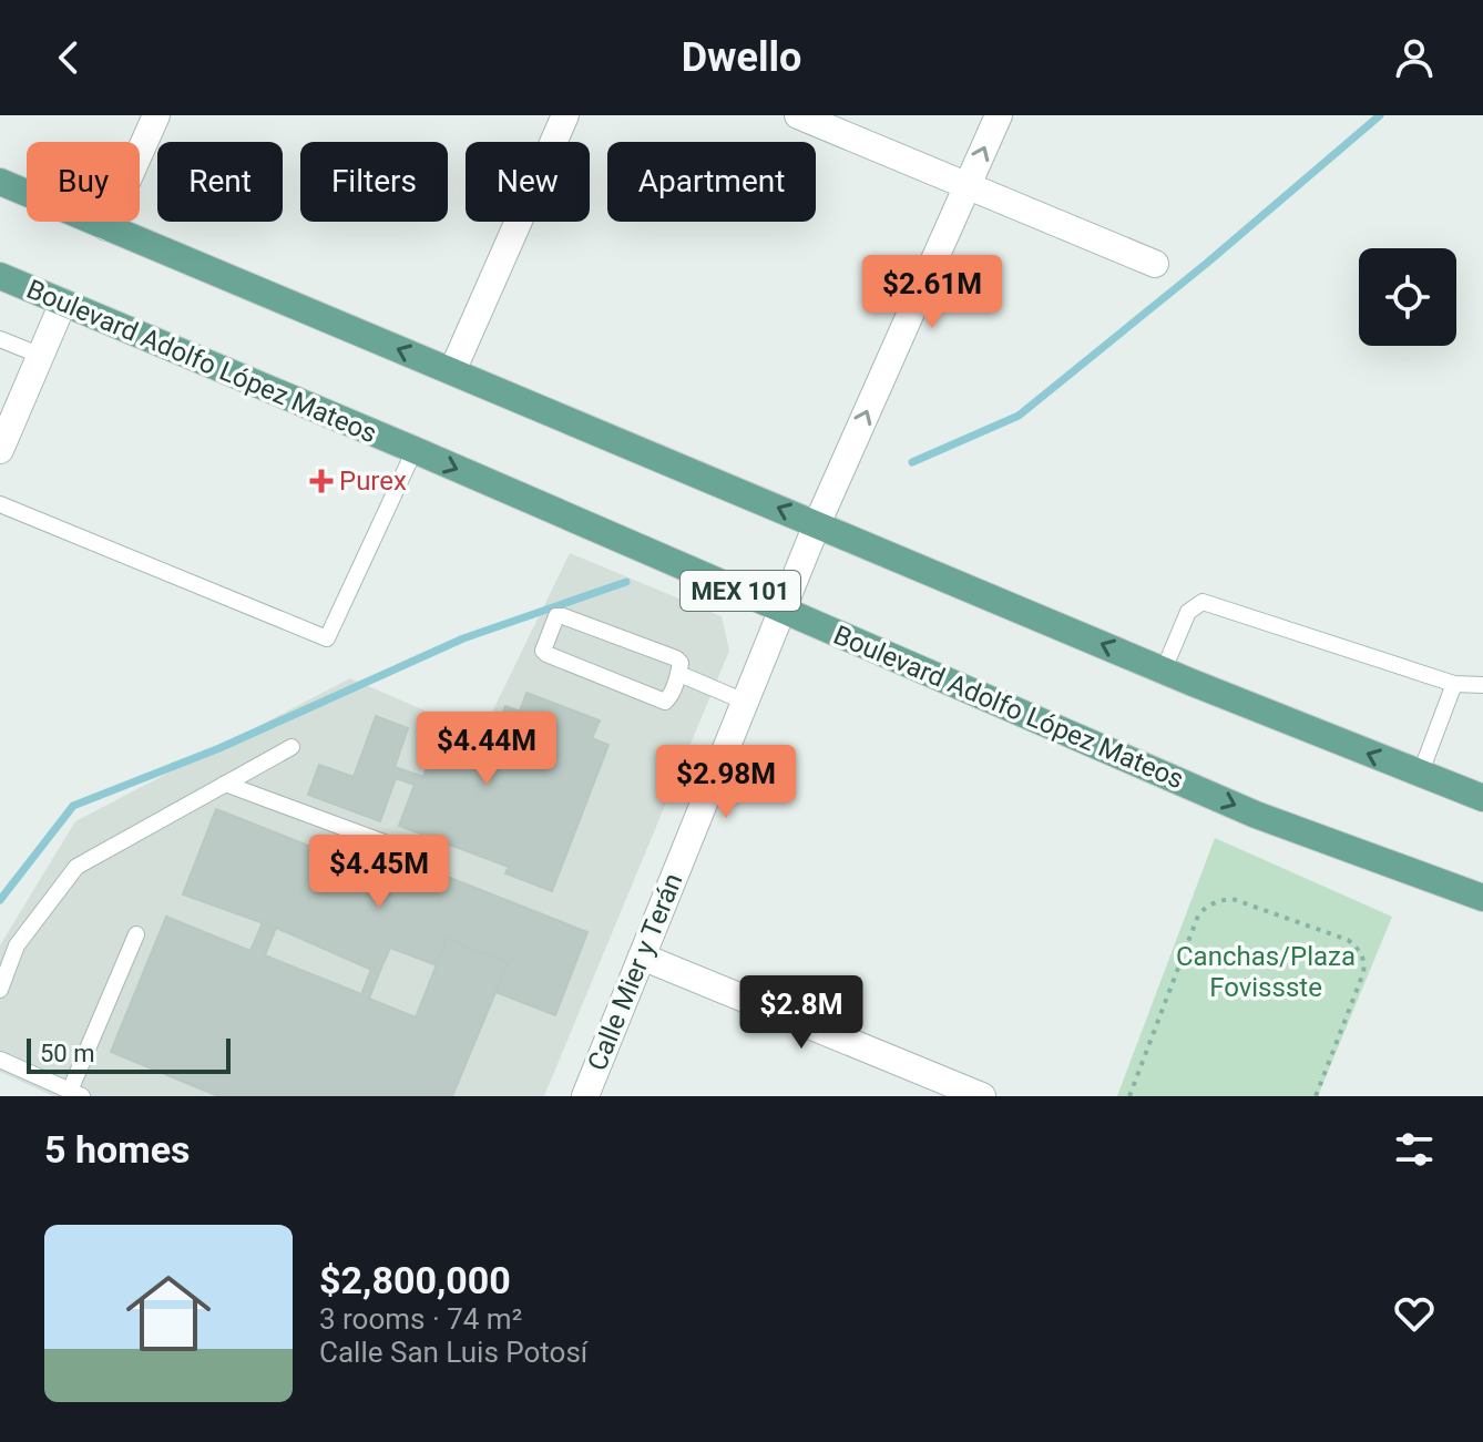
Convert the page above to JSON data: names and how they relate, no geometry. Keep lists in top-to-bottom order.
{
  "streets": {
    "main road": ["Boulevard Adolfo López Mateos", "MEX 101"],
    "street": ["Calle Mier y Terán"]
  },
  "crossings": [
    ["Boulevard Adolfo López Mateos", "Calle Mier y Terán"]
  ],
  "one_way": ["Calle Mier y Terán"],
  "parks": ["Canchas/Plaza Fovissste"],
  "places": {
    "health": ["Purex"]
  },
  "scale_bar": "50 m",
  "page": {
    "header": "Dwello",
    "chip": [
      "Buy",
      "Rent",
      "Filters",
      "New",
      "Apartment"
    ],
    "price": [
      "$2.61M",
      "$4.44M",
      "$2.98M",
      "$4.45M",
      "$2.8M"
    ],
    "scale": "50 m",
    "heading": "5 homes",
    "list": [
      {
        "name": "$2,800,000",
        "note": "3 rooms · 74 m² · Calle San Luis Potosí"
      }
    ]
  }
}
